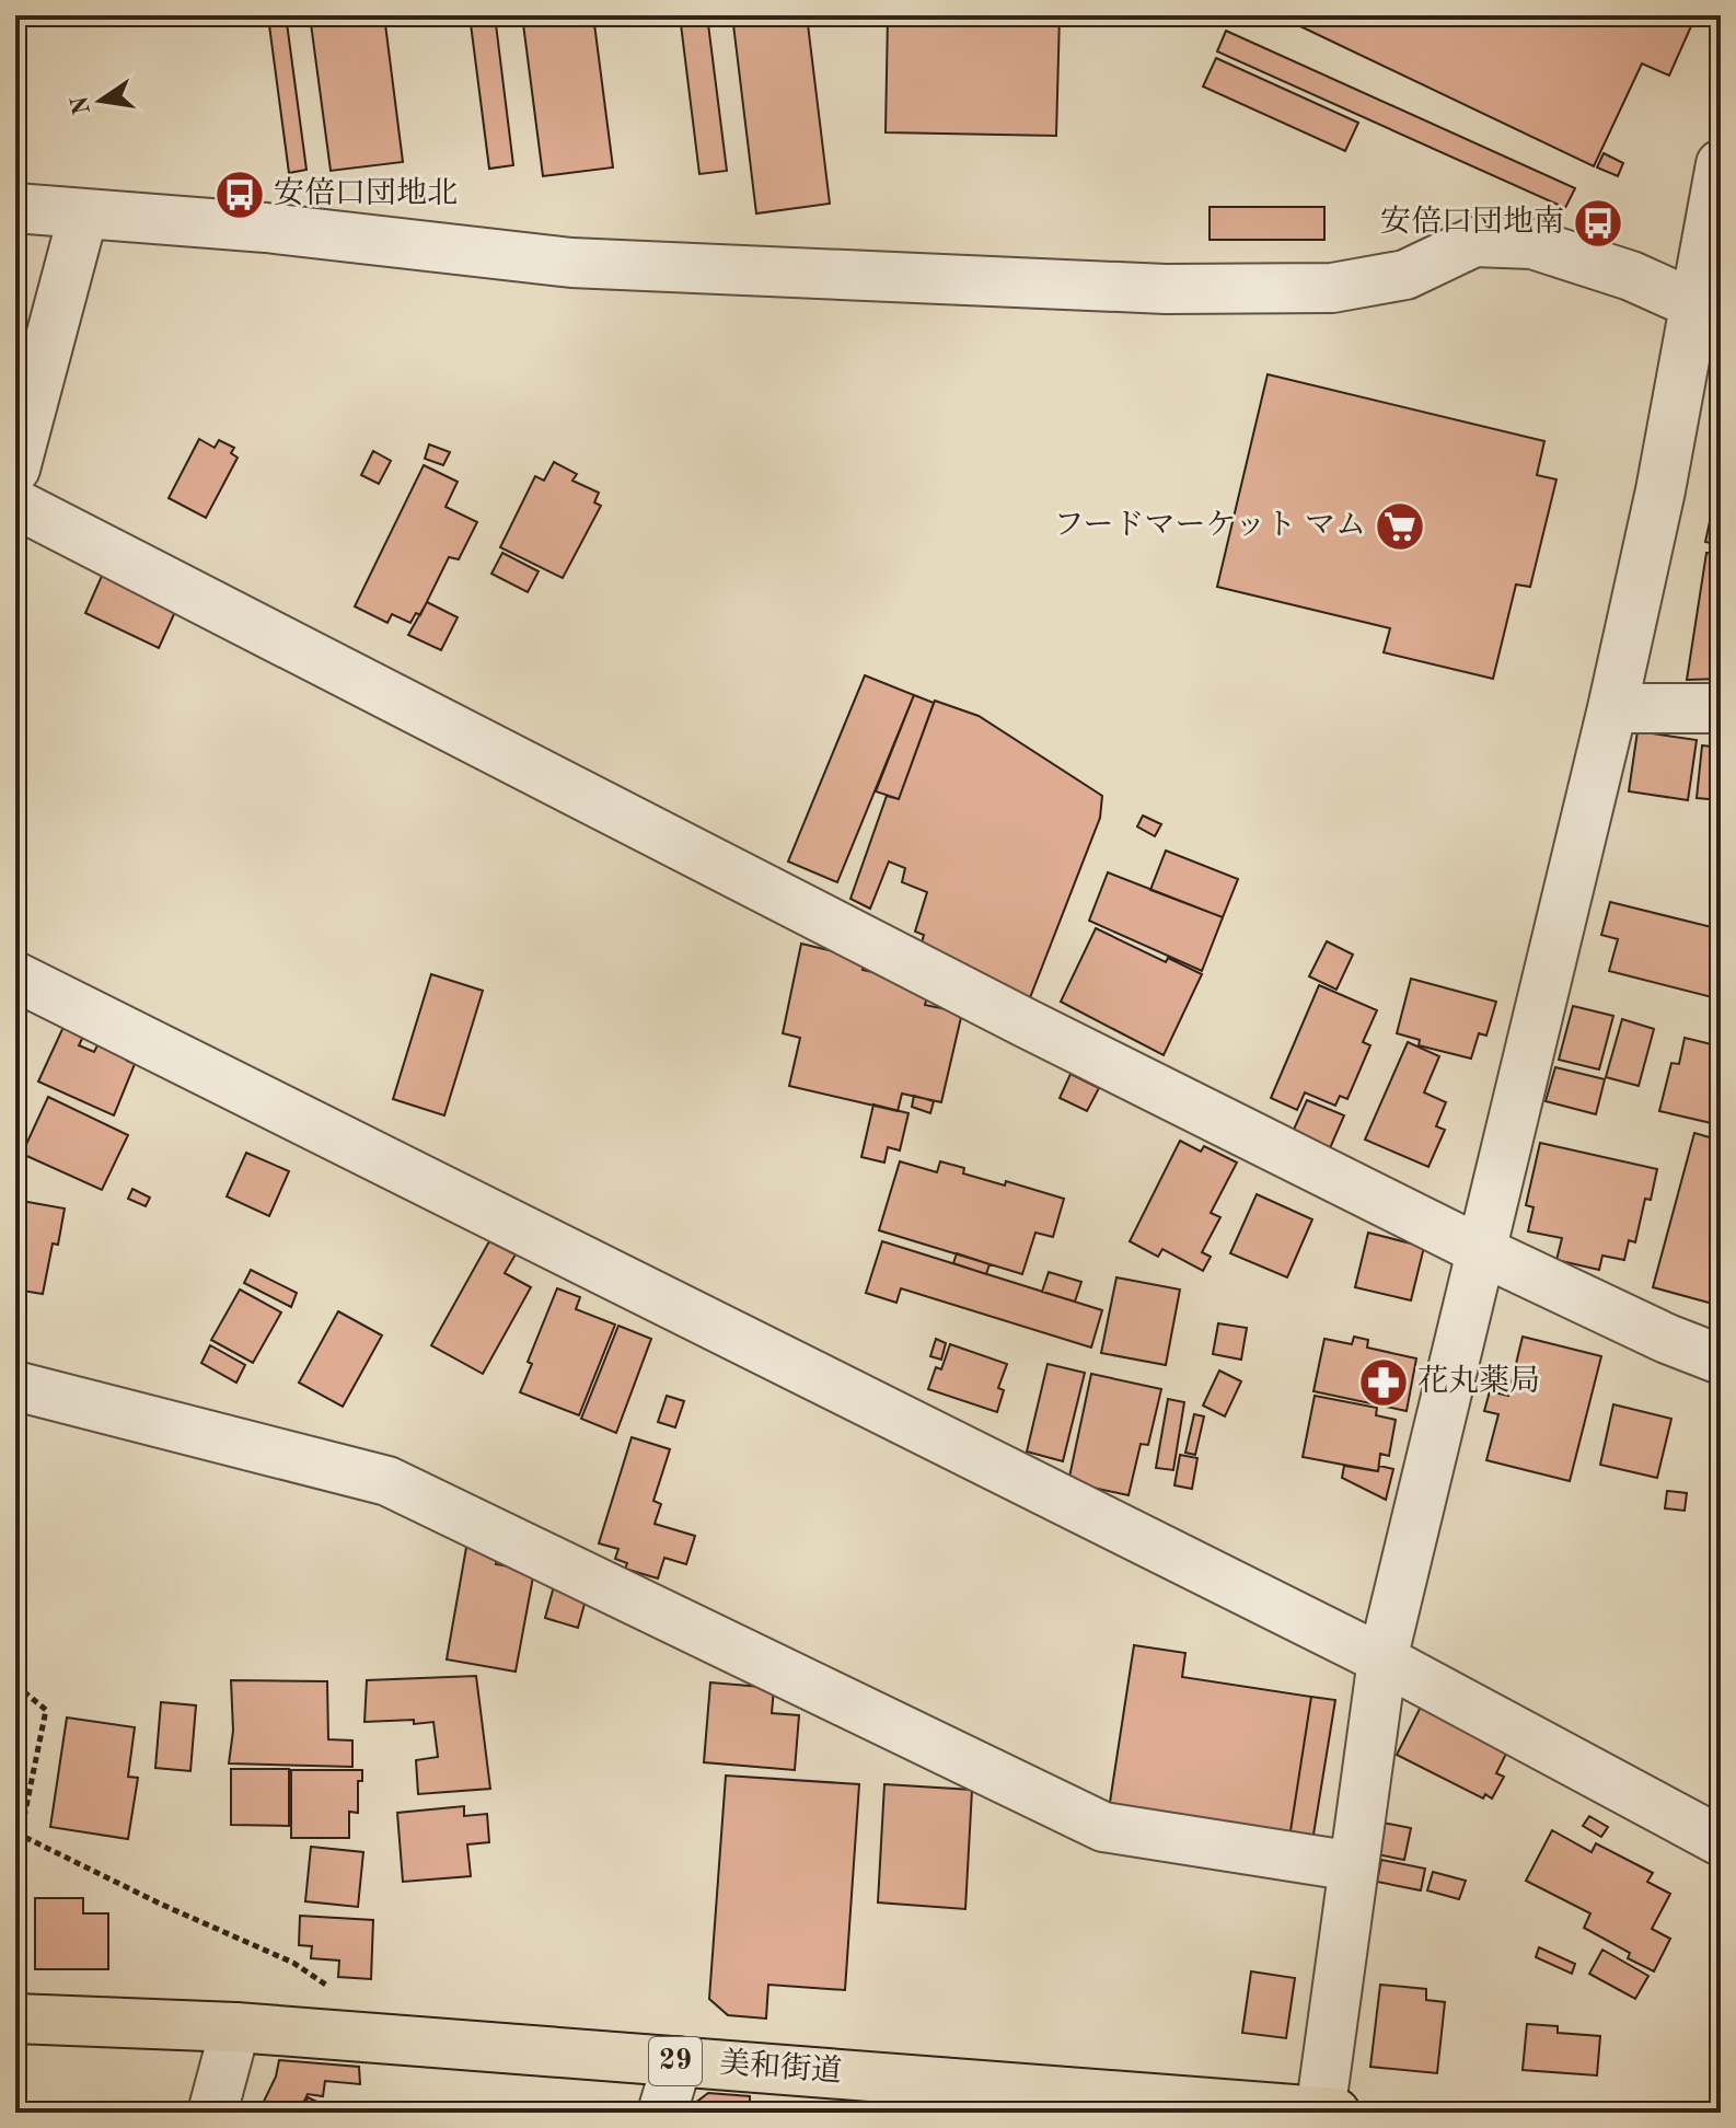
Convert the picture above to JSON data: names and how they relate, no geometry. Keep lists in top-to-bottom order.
{
  "streets": {
    "main road": ["29", "美和街道"]
  },
  "places": {
    "bus stop": ["安倍口団地北", "安倍口団地南"],
    "supermarket": ["フードマーケット マム"],
    "pharmacy": ["花丸薬局"]
  },
  "north": "left"
}
